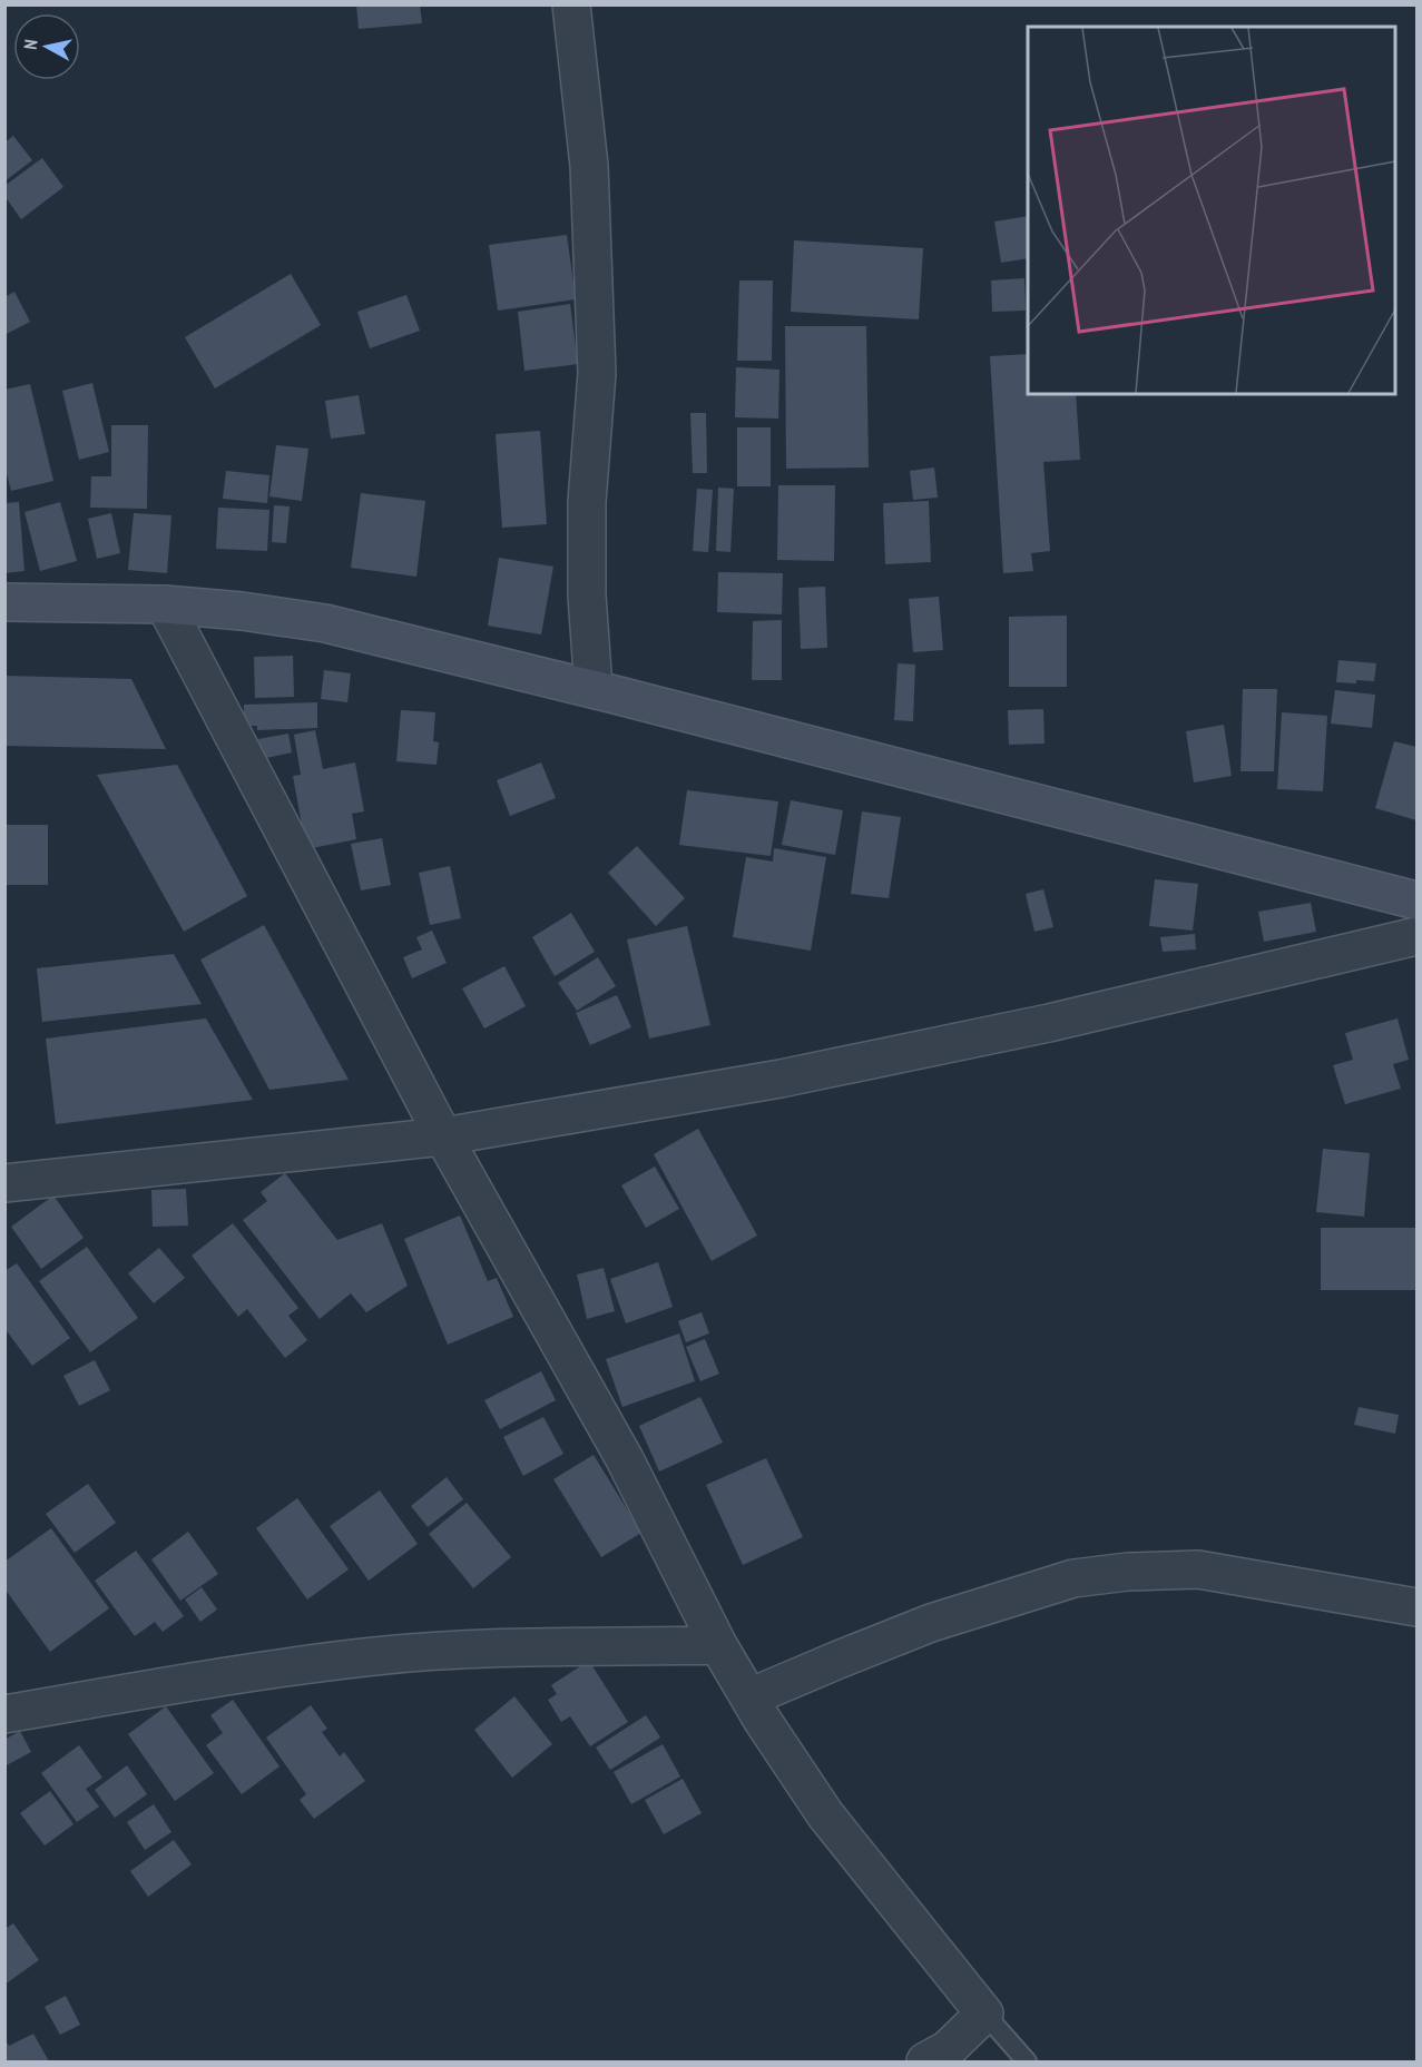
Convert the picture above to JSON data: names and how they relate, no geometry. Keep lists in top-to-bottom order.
{
  "north": "left"
}
